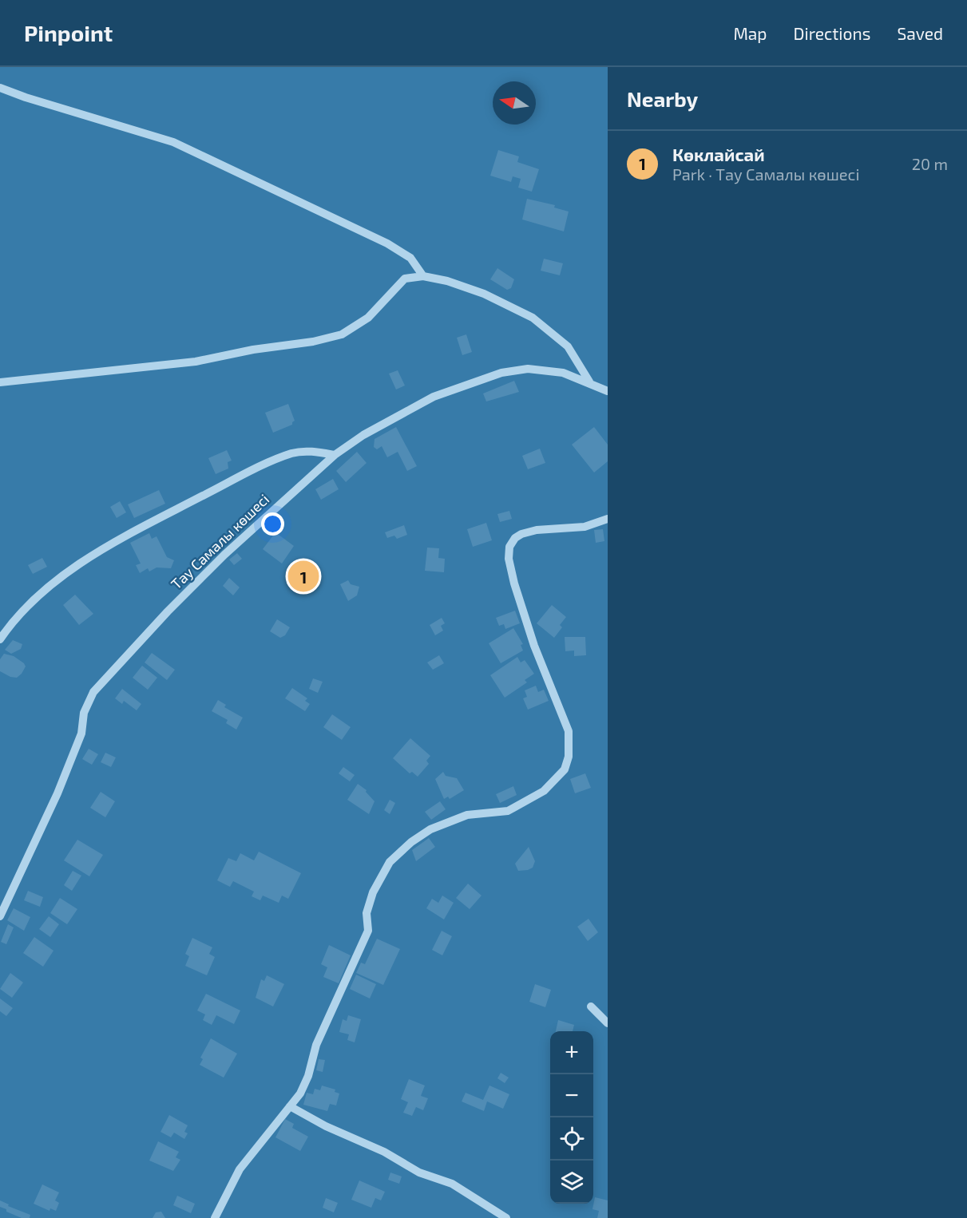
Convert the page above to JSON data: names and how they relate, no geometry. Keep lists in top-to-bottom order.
{
  "streets": {
    "street": ["Тау Самалы көшесі"]
  },
  "north": "left",
  "page": {
    "header": "Pinpoint",
    "nav": ["Map", "Directions", "Saved"],
    "heading": "Nearby",
    "list": [
      {
        "mark": "1",
        "name": "Көклайсай",
        "note": "Park · Тау Самалы көшесі",
        "value": "20 m"
      }
    ],
    "pins": "1",
    "map_buttons": ["+", "−"]
  }
}
